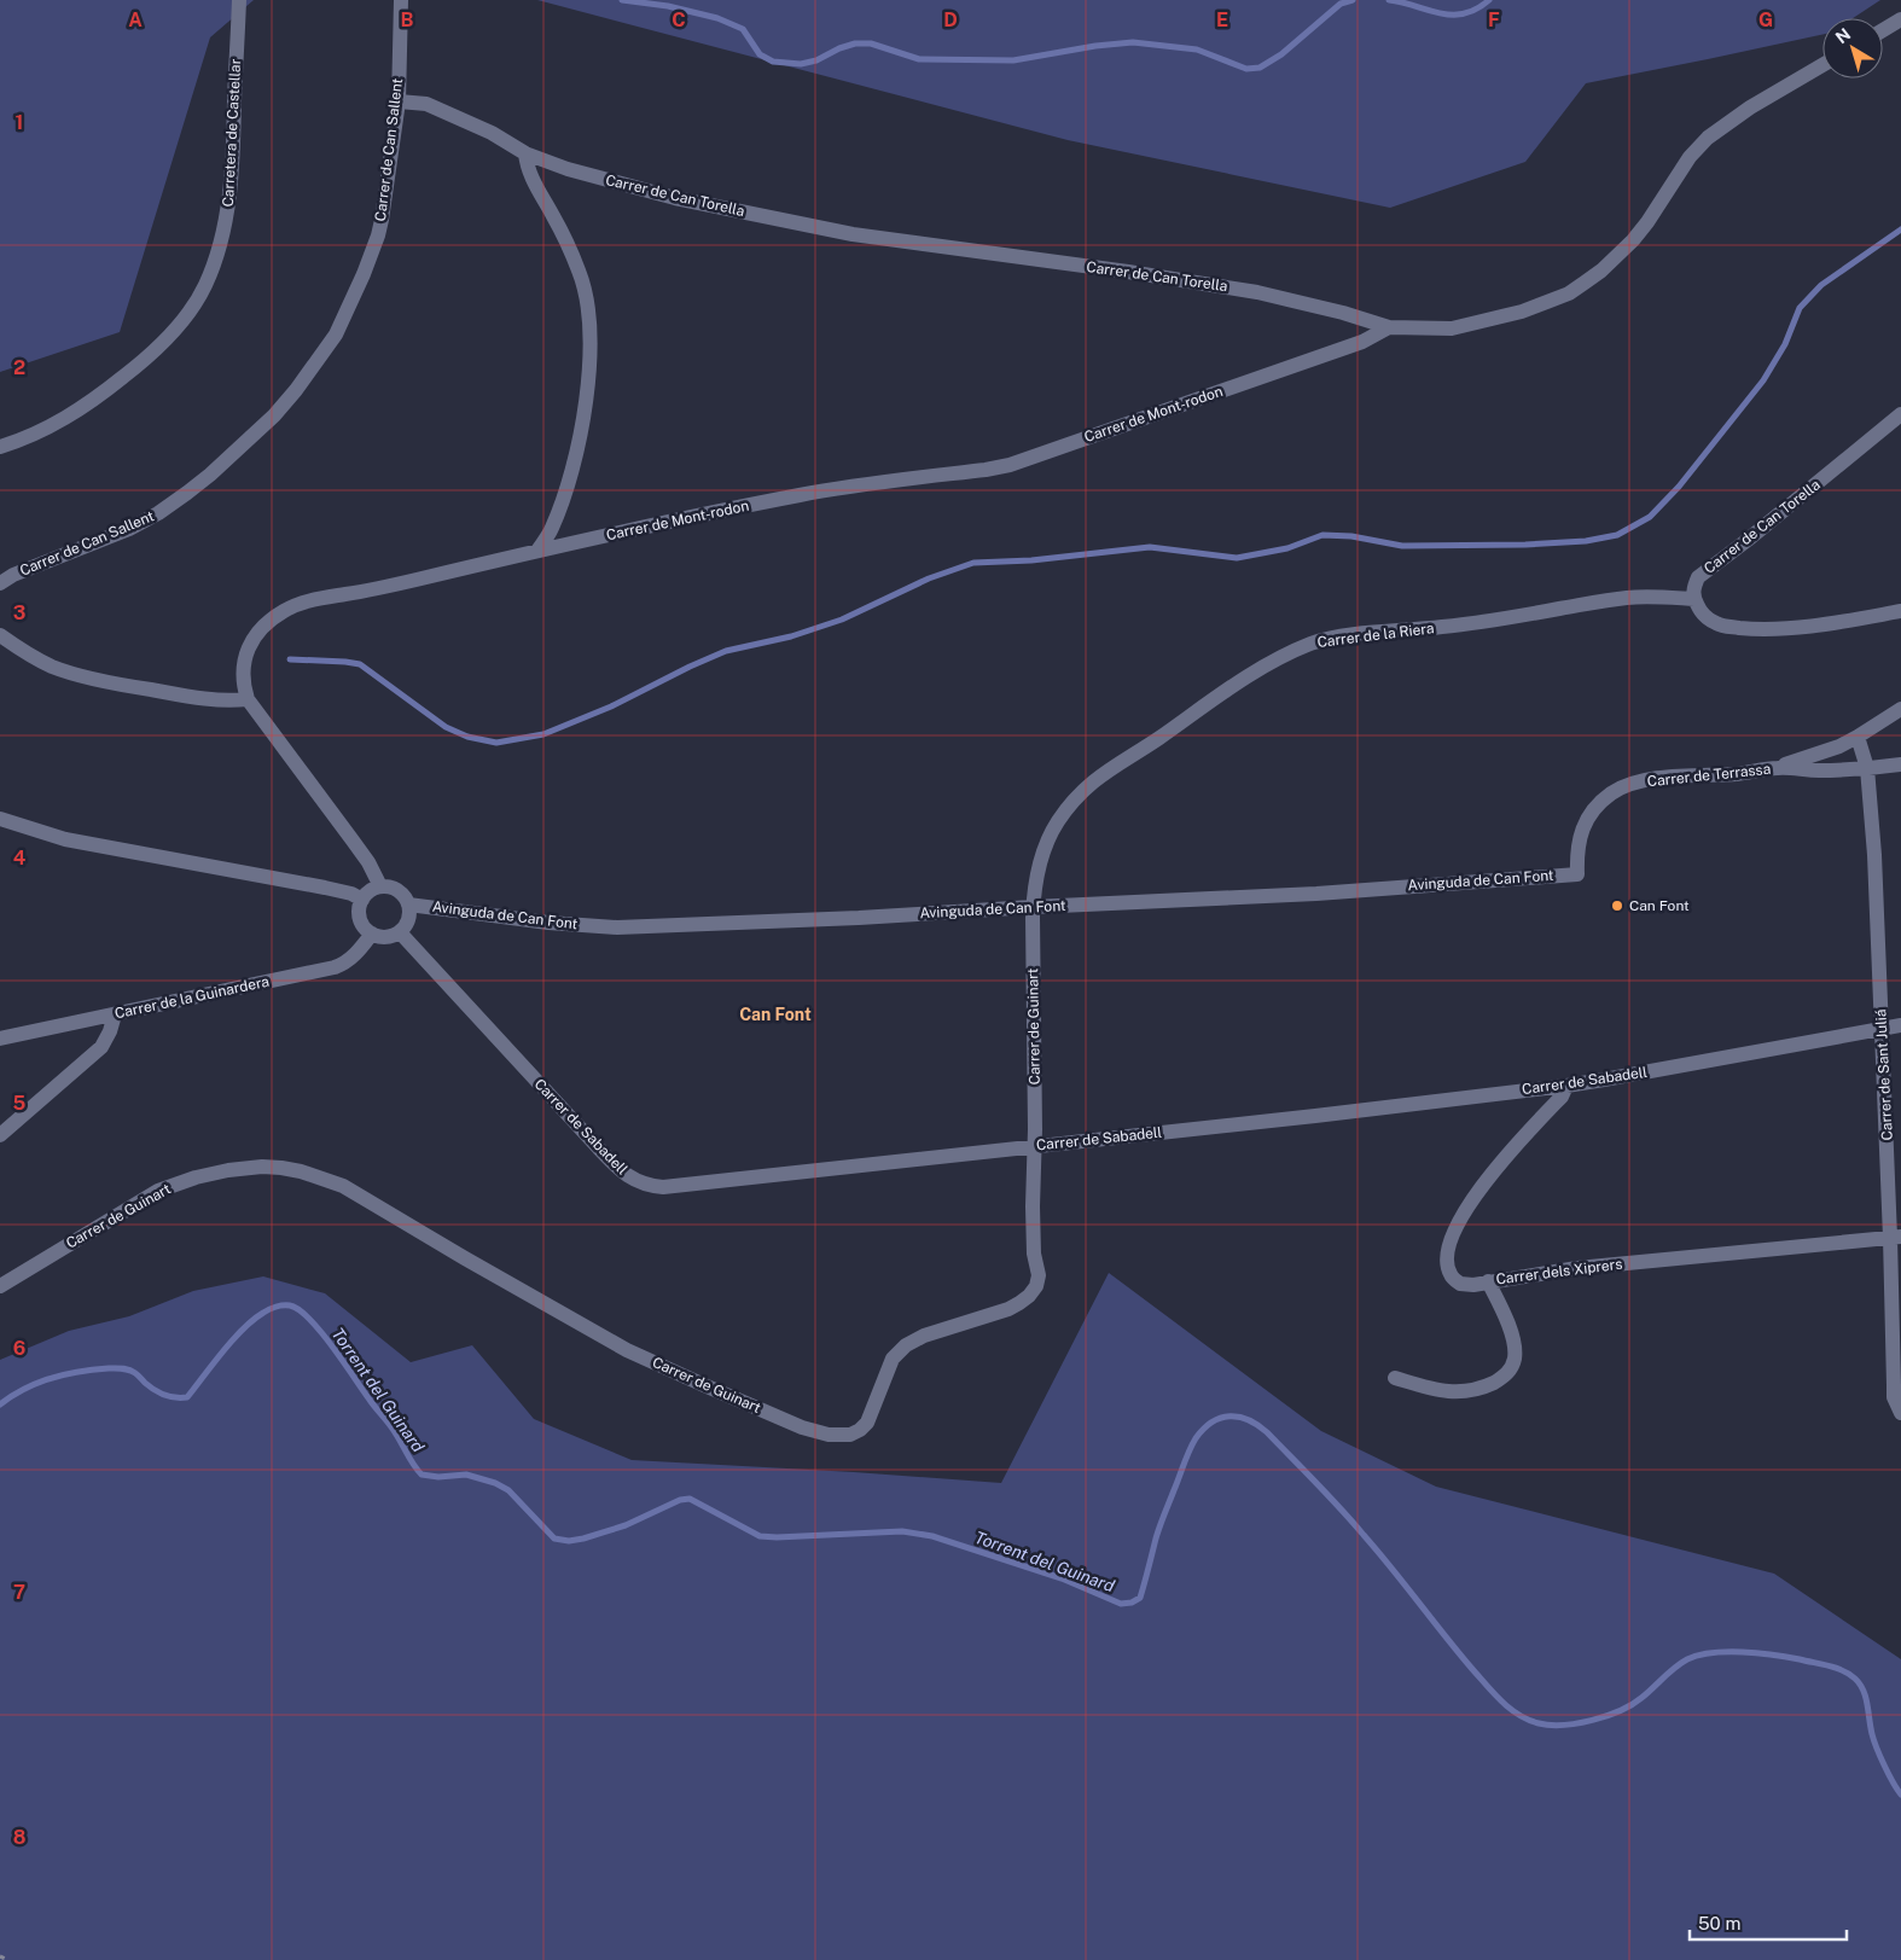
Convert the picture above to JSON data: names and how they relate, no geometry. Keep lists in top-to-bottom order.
{
  "streets": {
    "street": [
      "Carretera de Castellar",
      "Carrer de Can Sallent",
      "Carrer de Can Torella",
      "Carrer de Mont-rodon",
      "Carrer de la Riera",
      "Carrer de Terrassa",
      "Avinguda de Can Font",
      "Carrer de la Guinardera",
      "Carrer de Guinart",
      "Carrer de Sant Juliá",
      "Carrer de Sabadell",
      "Carrer dels Xiprers"
    ]
  },
  "crossings": [
    ["Carrer de Can Sallent", "Carrer de Can Torella"],
    ["Carrer de Can Torella", "Carrer de Mont-rodon"],
    ["Carrer de Can Torella", "Carrer de la Riera"],
    ["Carrer de Mont-rodon", "Avinguda de Can Font"],
    ["Carrer de Mont-rodon", "Carrer de la Guinardera"],
    ["Carrer de Mont-rodon", "Carrer de Sabadell"],
    ["Carrer de la Riera", "Avinguda de Can Font"],
    ["Carrer de la Riera", "Carrer de Guinart"],
    ["Carrer de Terrassa", "Avinguda de Can Font"],
    ["Carrer de Terrassa", "Carrer de Sant Juliá"],
    ["Avinguda de Can Font", "Carrer de la Guinardera"],
    ["Avinguda de Can Font", "Carrer de Guinart"],
    ["Avinguda de Can Font", "Carrer de Sabadell"],
    ["Carrer de la Guinardera", "Carrer de Sabadell"],
    ["Carrer de Guinart", "Carrer de Sabadell"],
    ["Carrer de Sant Juliá", "Carrer de Sabadell"],
    ["Carrer de Sant Juliá", "Carrer dels Xiprers"],
    ["Carrer de Sabadell", "Carrer dels Xiprers"]
  ],
  "districts": ["Can Font"],
  "water": ["Torrent del Guinard"],
  "places": ["Can Font"],
  "scale_bar": "50 m",
  "north": "top left",
  "grid": {
    "columns": [
      "A",
      "B",
      "C",
      "D",
      "E",
      "F",
      "G"
    ],
    "rows": [
      "1",
      "2",
      "3",
      "4",
      "5",
      "6",
      "7",
      "8"
    ]
  }
}
